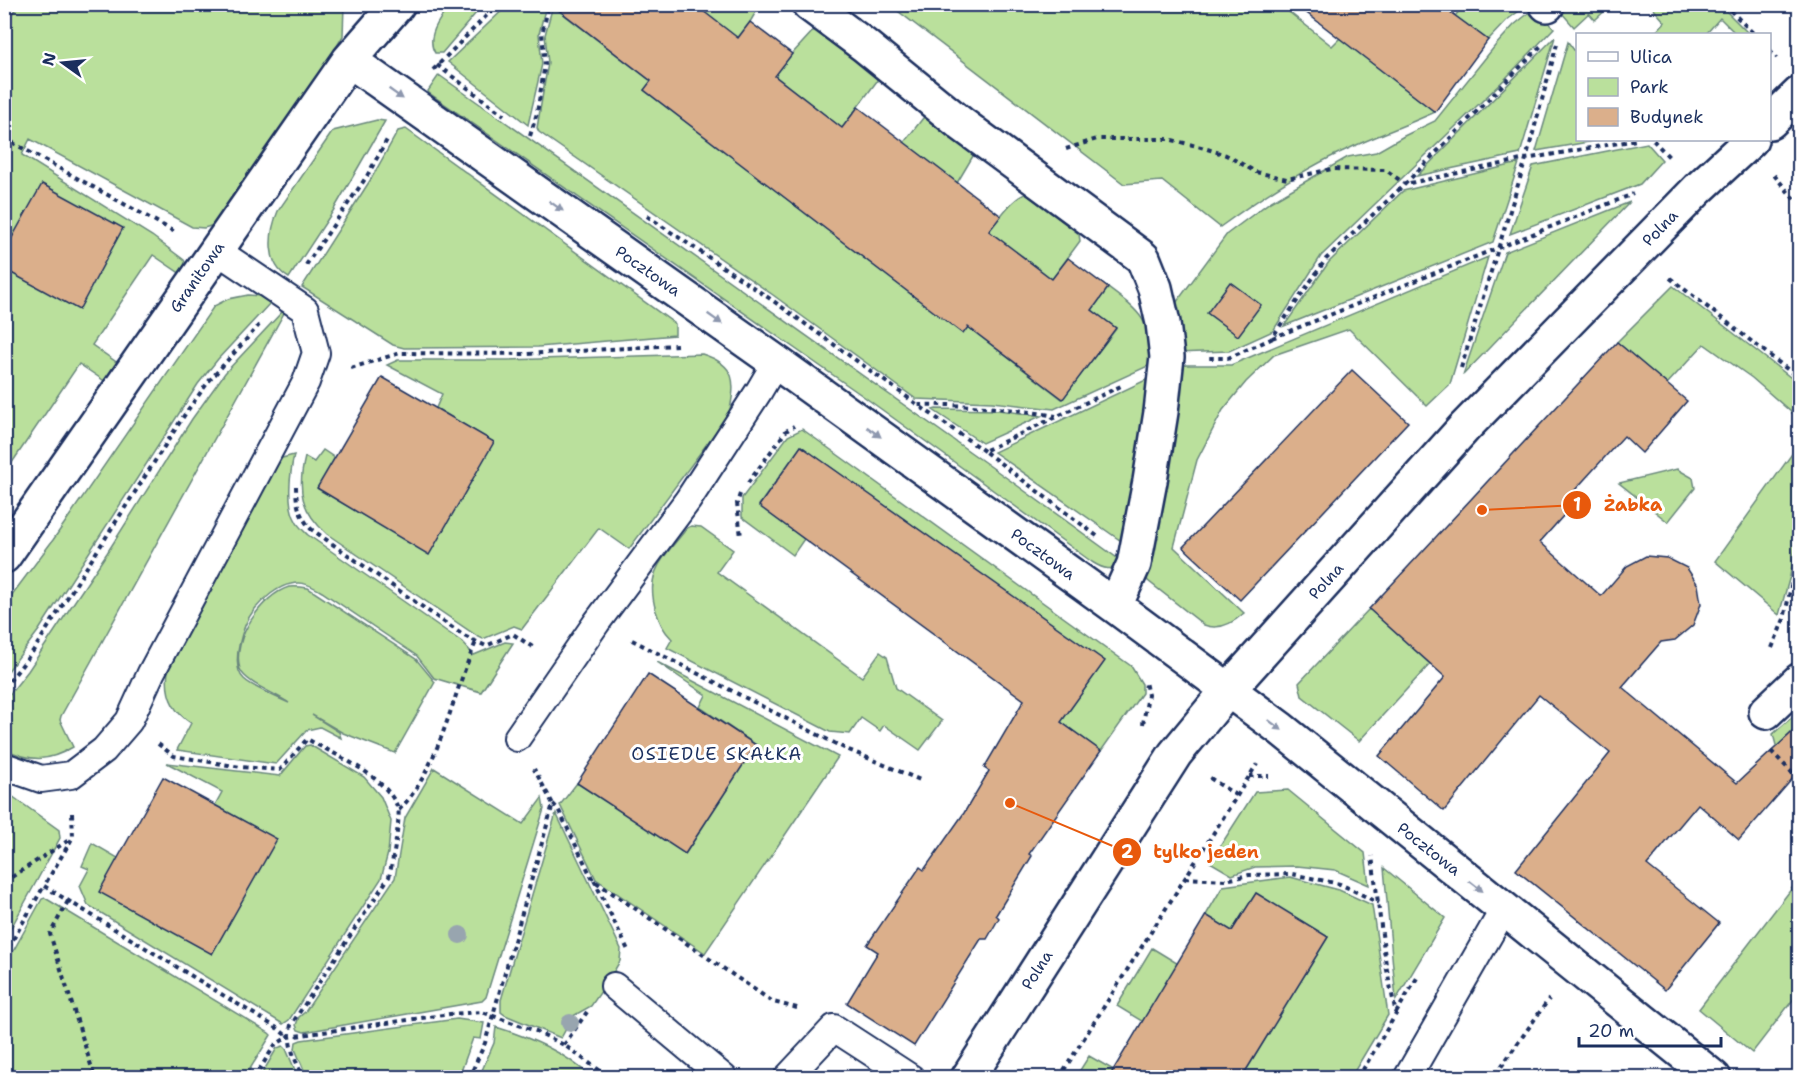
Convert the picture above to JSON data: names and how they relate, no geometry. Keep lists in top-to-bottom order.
{
  "streets": {
    "street": ["Polna", "Pocztowa", "Granitowa"]
  },
  "crossings": [
    ["Polna", "Pocztowa"],
    ["Pocztowa", "Granitowa"]
  ],
  "one_way": ["Pocztowa"],
  "districts": ["OSIEDLE SKAŁKA"],
  "places": ["Żabka", "tylko jeden"],
  "legend": ["Ulica", "Park", "Budynek"],
  "scale_bar": "20 m",
  "north": "left"
}
